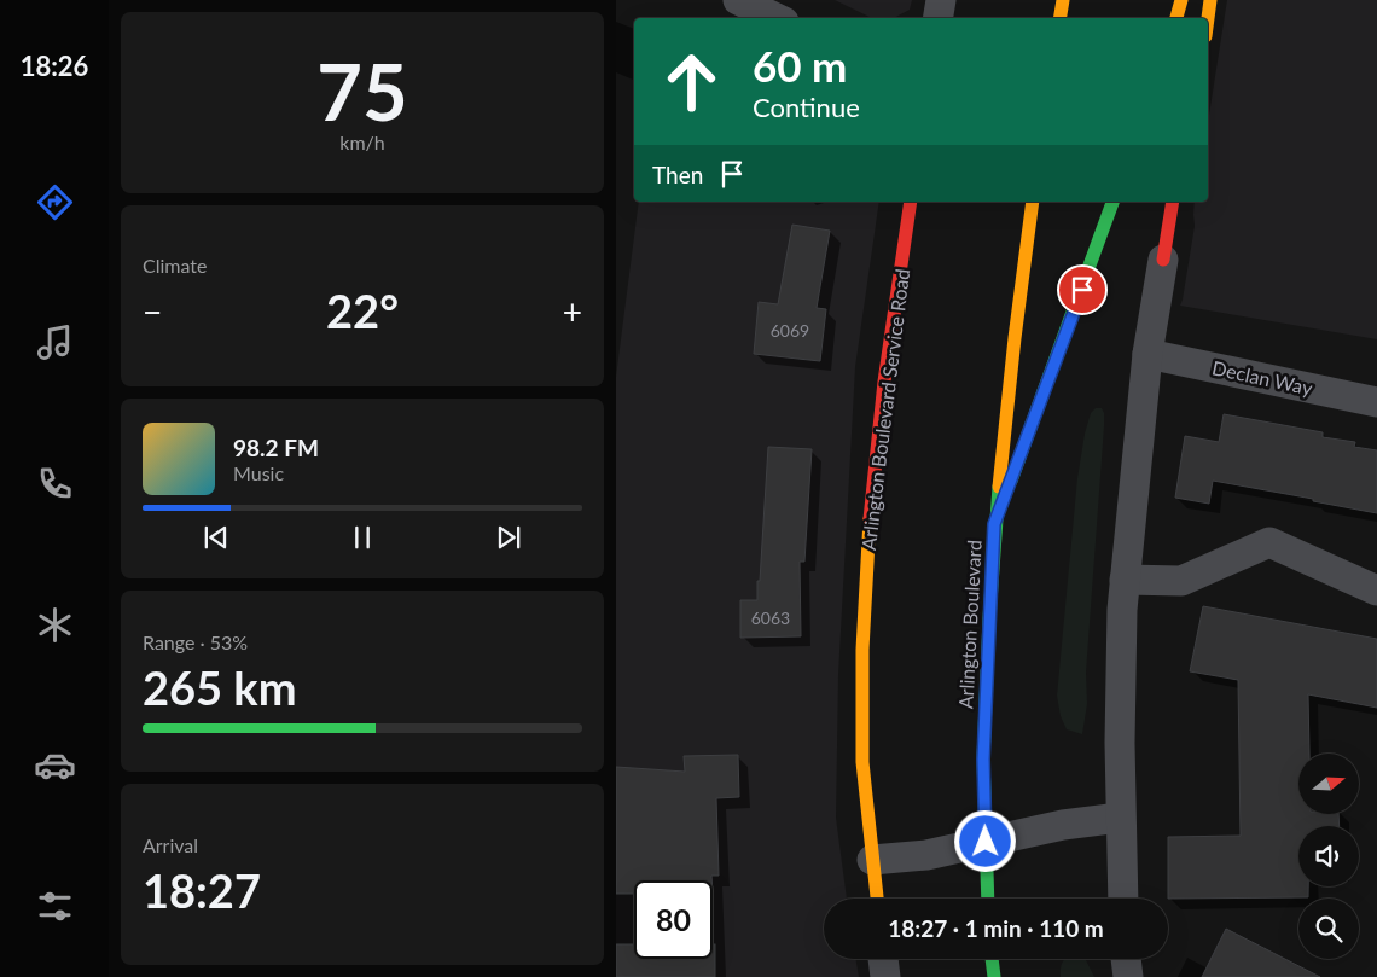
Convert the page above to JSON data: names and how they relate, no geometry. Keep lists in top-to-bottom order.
{
  "streets": {
    "main road": ["Arlington Boulevard Service Road", "Arlington Boulevard"],
    "street": ["Declan Way"]
  },
  "house_numbers": ["6069", "6063"],
  "north": "right",
  "page": {
    "tabs": "18:26",
    "tile": [
      ["75", "km/h"],
      "Climate",
      ["Range · 53%", "265 km"],
      ["Arrival", "18:27"]
    ],
    "turn": ["60 m", "Continue"],
    "then": "Then",
    "heat": ["−", "22°", "+"],
    "song": ["98.2 FM", "Music"],
    "limit": "80",
    "trip": "18:27 · 1 min · 110 m"
  }
}
